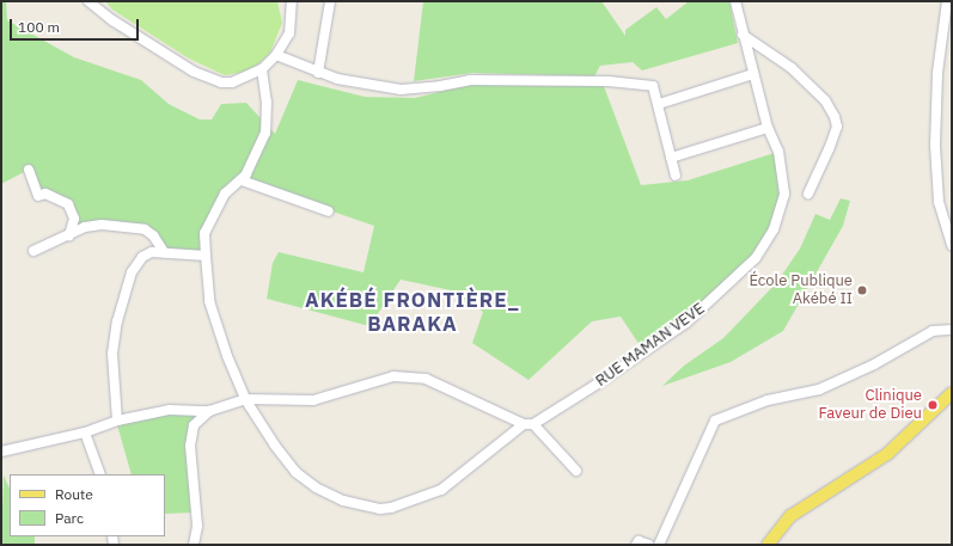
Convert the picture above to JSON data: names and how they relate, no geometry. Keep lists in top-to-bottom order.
{
  "streets": {
    "street": ["RUE MAMAN VEVE"]
  },
  "districts": ["AKÉBÉ FRONTIÈRE_ BARAKA"],
  "places": ["École Publique Akébé II", "Clinique Faveur de Dieu"],
  "legend": ["Route", "Parc"],
  "scale_bar": "100 m"
}
